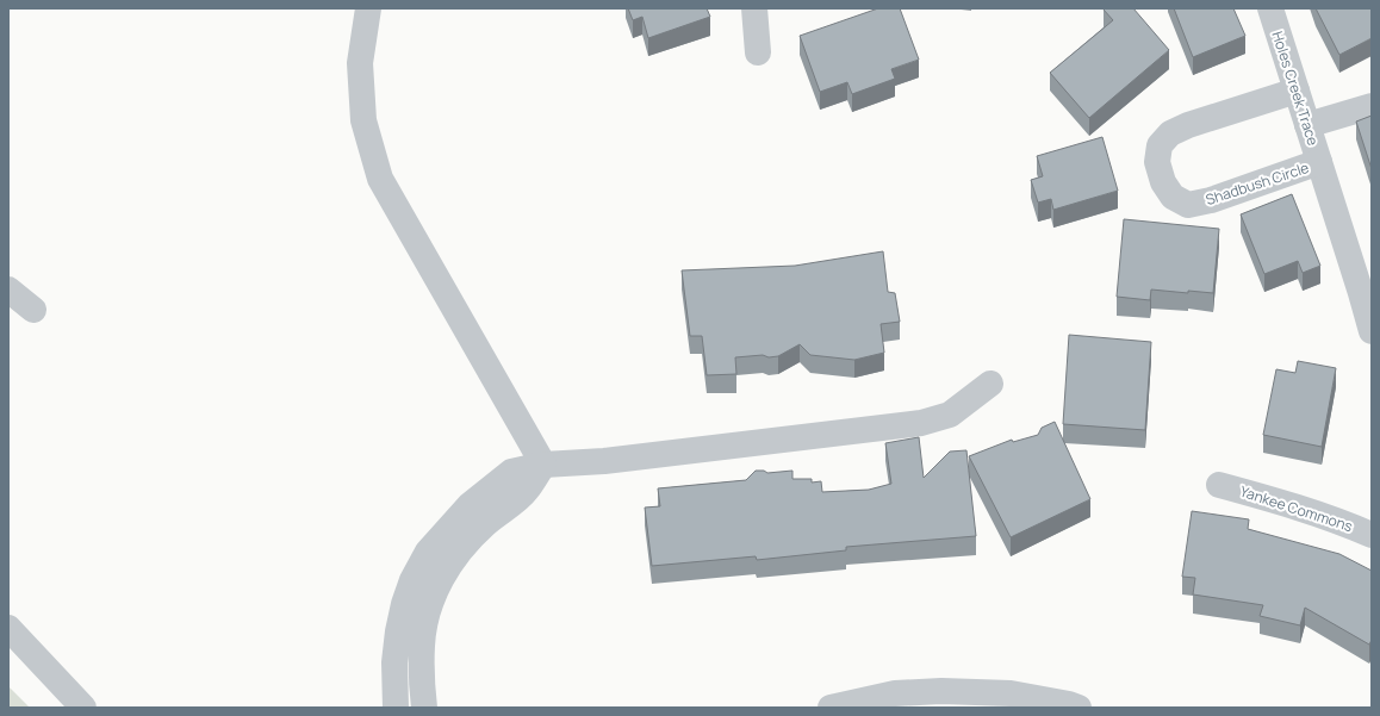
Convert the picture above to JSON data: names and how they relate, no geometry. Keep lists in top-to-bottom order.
{
  "streets": {
    "street": ["Holes Creek Trace", "Shadbush Circle", "Yankee Commons"]
  },
  "crossings": [
    ["Holes Creek Trace", "Shadbush Circle"]
  ]
}
